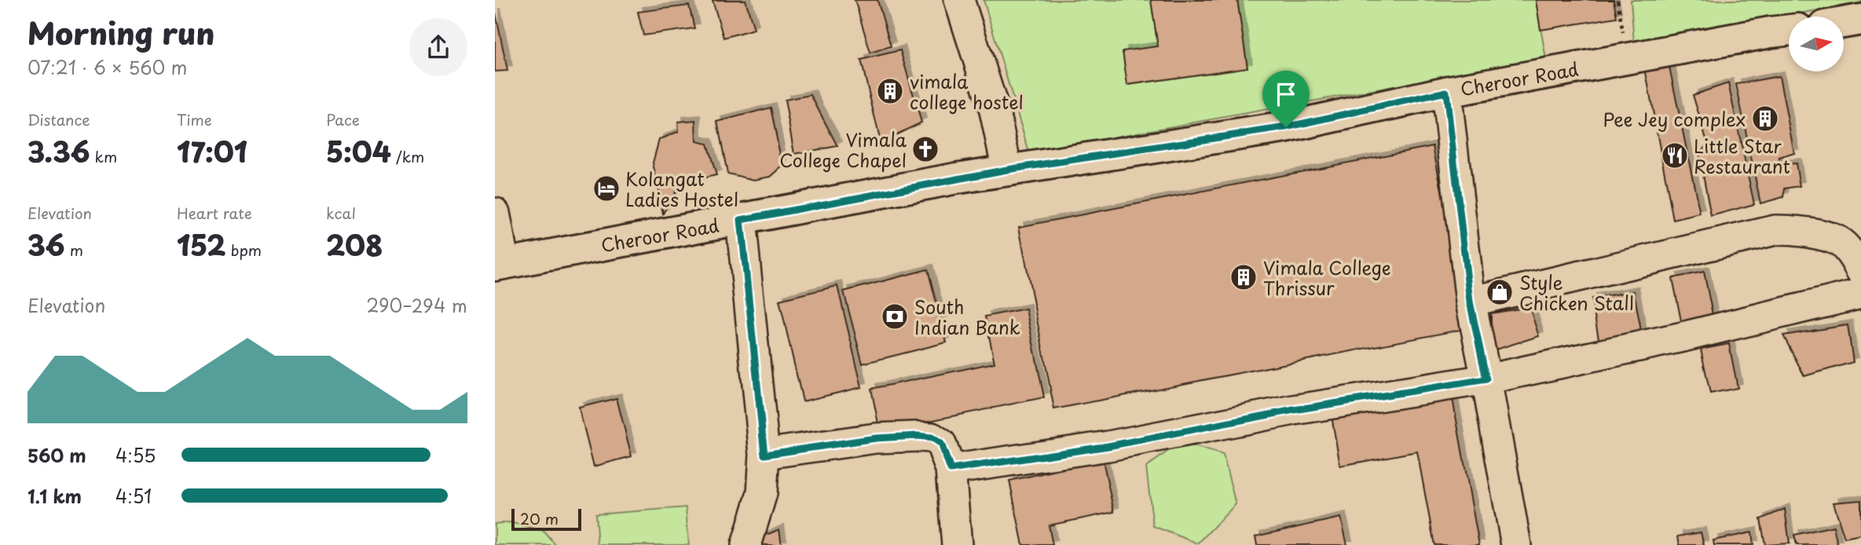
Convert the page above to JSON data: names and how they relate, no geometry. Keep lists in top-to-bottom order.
{
  "streets": {
    "main road": ["Cheroor Road"]
  },
  "places": {
    "building": ["vimala college hostel", "Pee Jey complex", "Vimala College Thrissur"],
    "church": ["Vimala College Chapel"],
    "restaurant": ["Little Star Restaurant"],
    "hotel": ["Kolangat Ladies Hostel"],
    "shop": ["Style Chicken Stall"],
    "bank": ["South Indian Bank"]
  },
  "scale_bar": "20 m",
  "north": "right",
  "page": {
    "heading": ["Morning run", "07:21 · 6 × 560 m"],
    "stats": [
      ["Distance", "3.36 km"],
      ["Time", "17:01"],
      ["Pace", "5:04 /km"],
      ["Elevation", "36 m"],
      ["Heart rate", "152 bpm"],
      ["kcal", "208"]
    ],
    "chart": ["Elevation", "290–294 m"],
    "list": [
      {
        "name": "560 m",
        "note": "4:55"
      },
      {
        "name": "1.1 km",
        "note": "4:51"
      }
    ],
    "scale": "20 m"
  }
}
